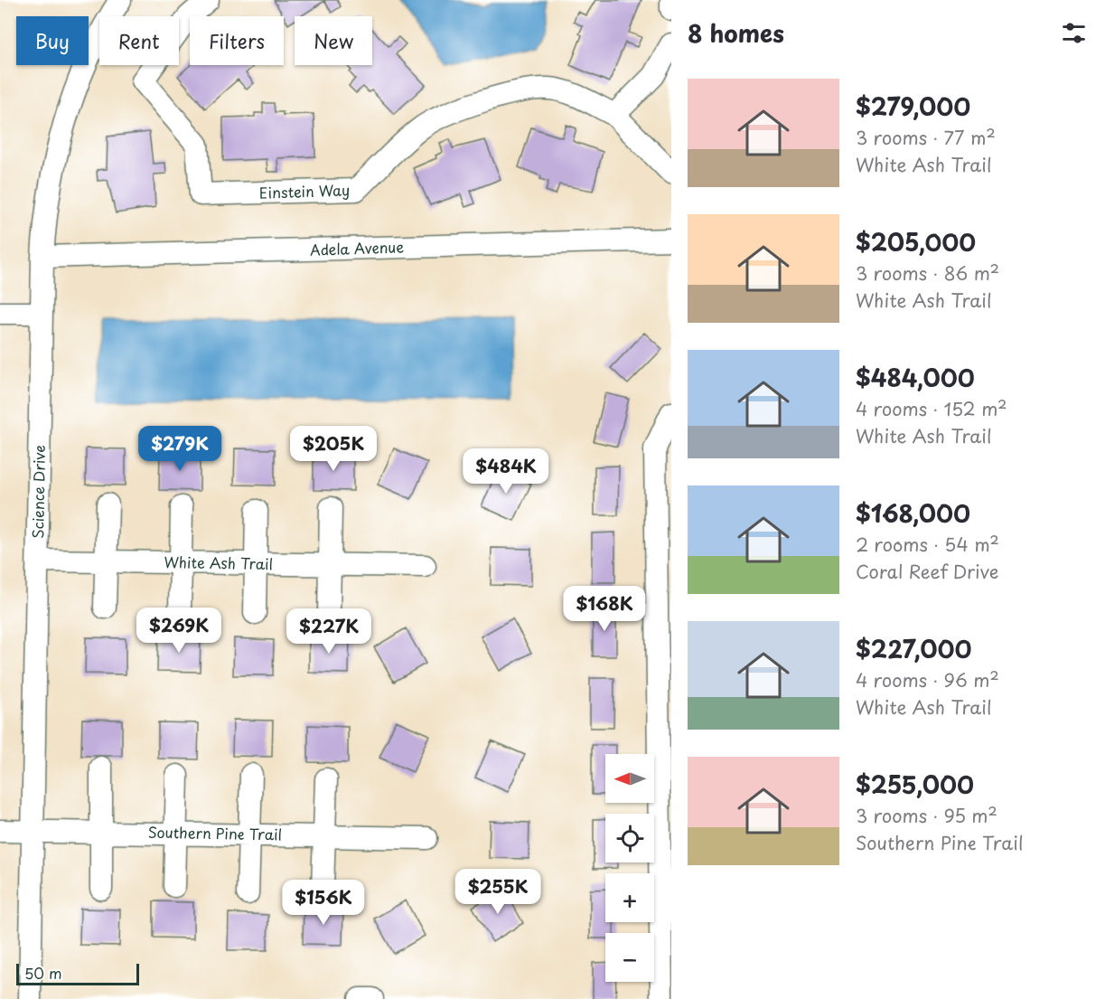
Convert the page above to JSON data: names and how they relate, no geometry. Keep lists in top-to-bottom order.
{
  "streets": {
    "street": [
      "Einstein Way",
      "Adela Avenue",
      "Science Drive",
      "White Ash Trail",
      "Southern Pine Trail"
    ]
  },
  "crossings": [
    ["Adela Avenue", "Science Drive"],
    ["Science Drive", "White Ash Trail"],
    ["Science Drive", "Southern Pine Trail"]
  ],
  "scale_bar": "50 m",
  "north": "left",
  "page": {
    "heading": "8 homes",
    "chip": [
      "Buy",
      "Rent",
      "Filters",
      "New"
    ],
    "list": [
      {
        "name": "$279,000",
        "note": "3 rooms · 77 m² · White Ash Trail"
      },
      {
        "name": "$205,000",
        "note": "3 rooms · 86 m² · White Ash Trail"
      },
      {
        "name": "$484,000",
        "note": "4 rooms · 152 m² · White Ash Trail"
      },
      {
        "name": "$168,000",
        "note": "2 rooms · 54 m² · Coral Reef Drive"
      },
      {
        "name": "$227,000",
        "note": "4 rooms · 96 m² · White Ash Trail"
      },
      {
        "name": "$255,000",
        "note": "3 rooms · 95 m² · Southern Pine Trail"
      }
    ],
    "price": [
      "$279K",
      "$205K",
      "$484K",
      "$168K",
      "$269K",
      "$227K",
      "$255K",
      "$156K"
    ],
    "map_buttons": ["+", "−"],
    "scale": "50 m"
  }
}
